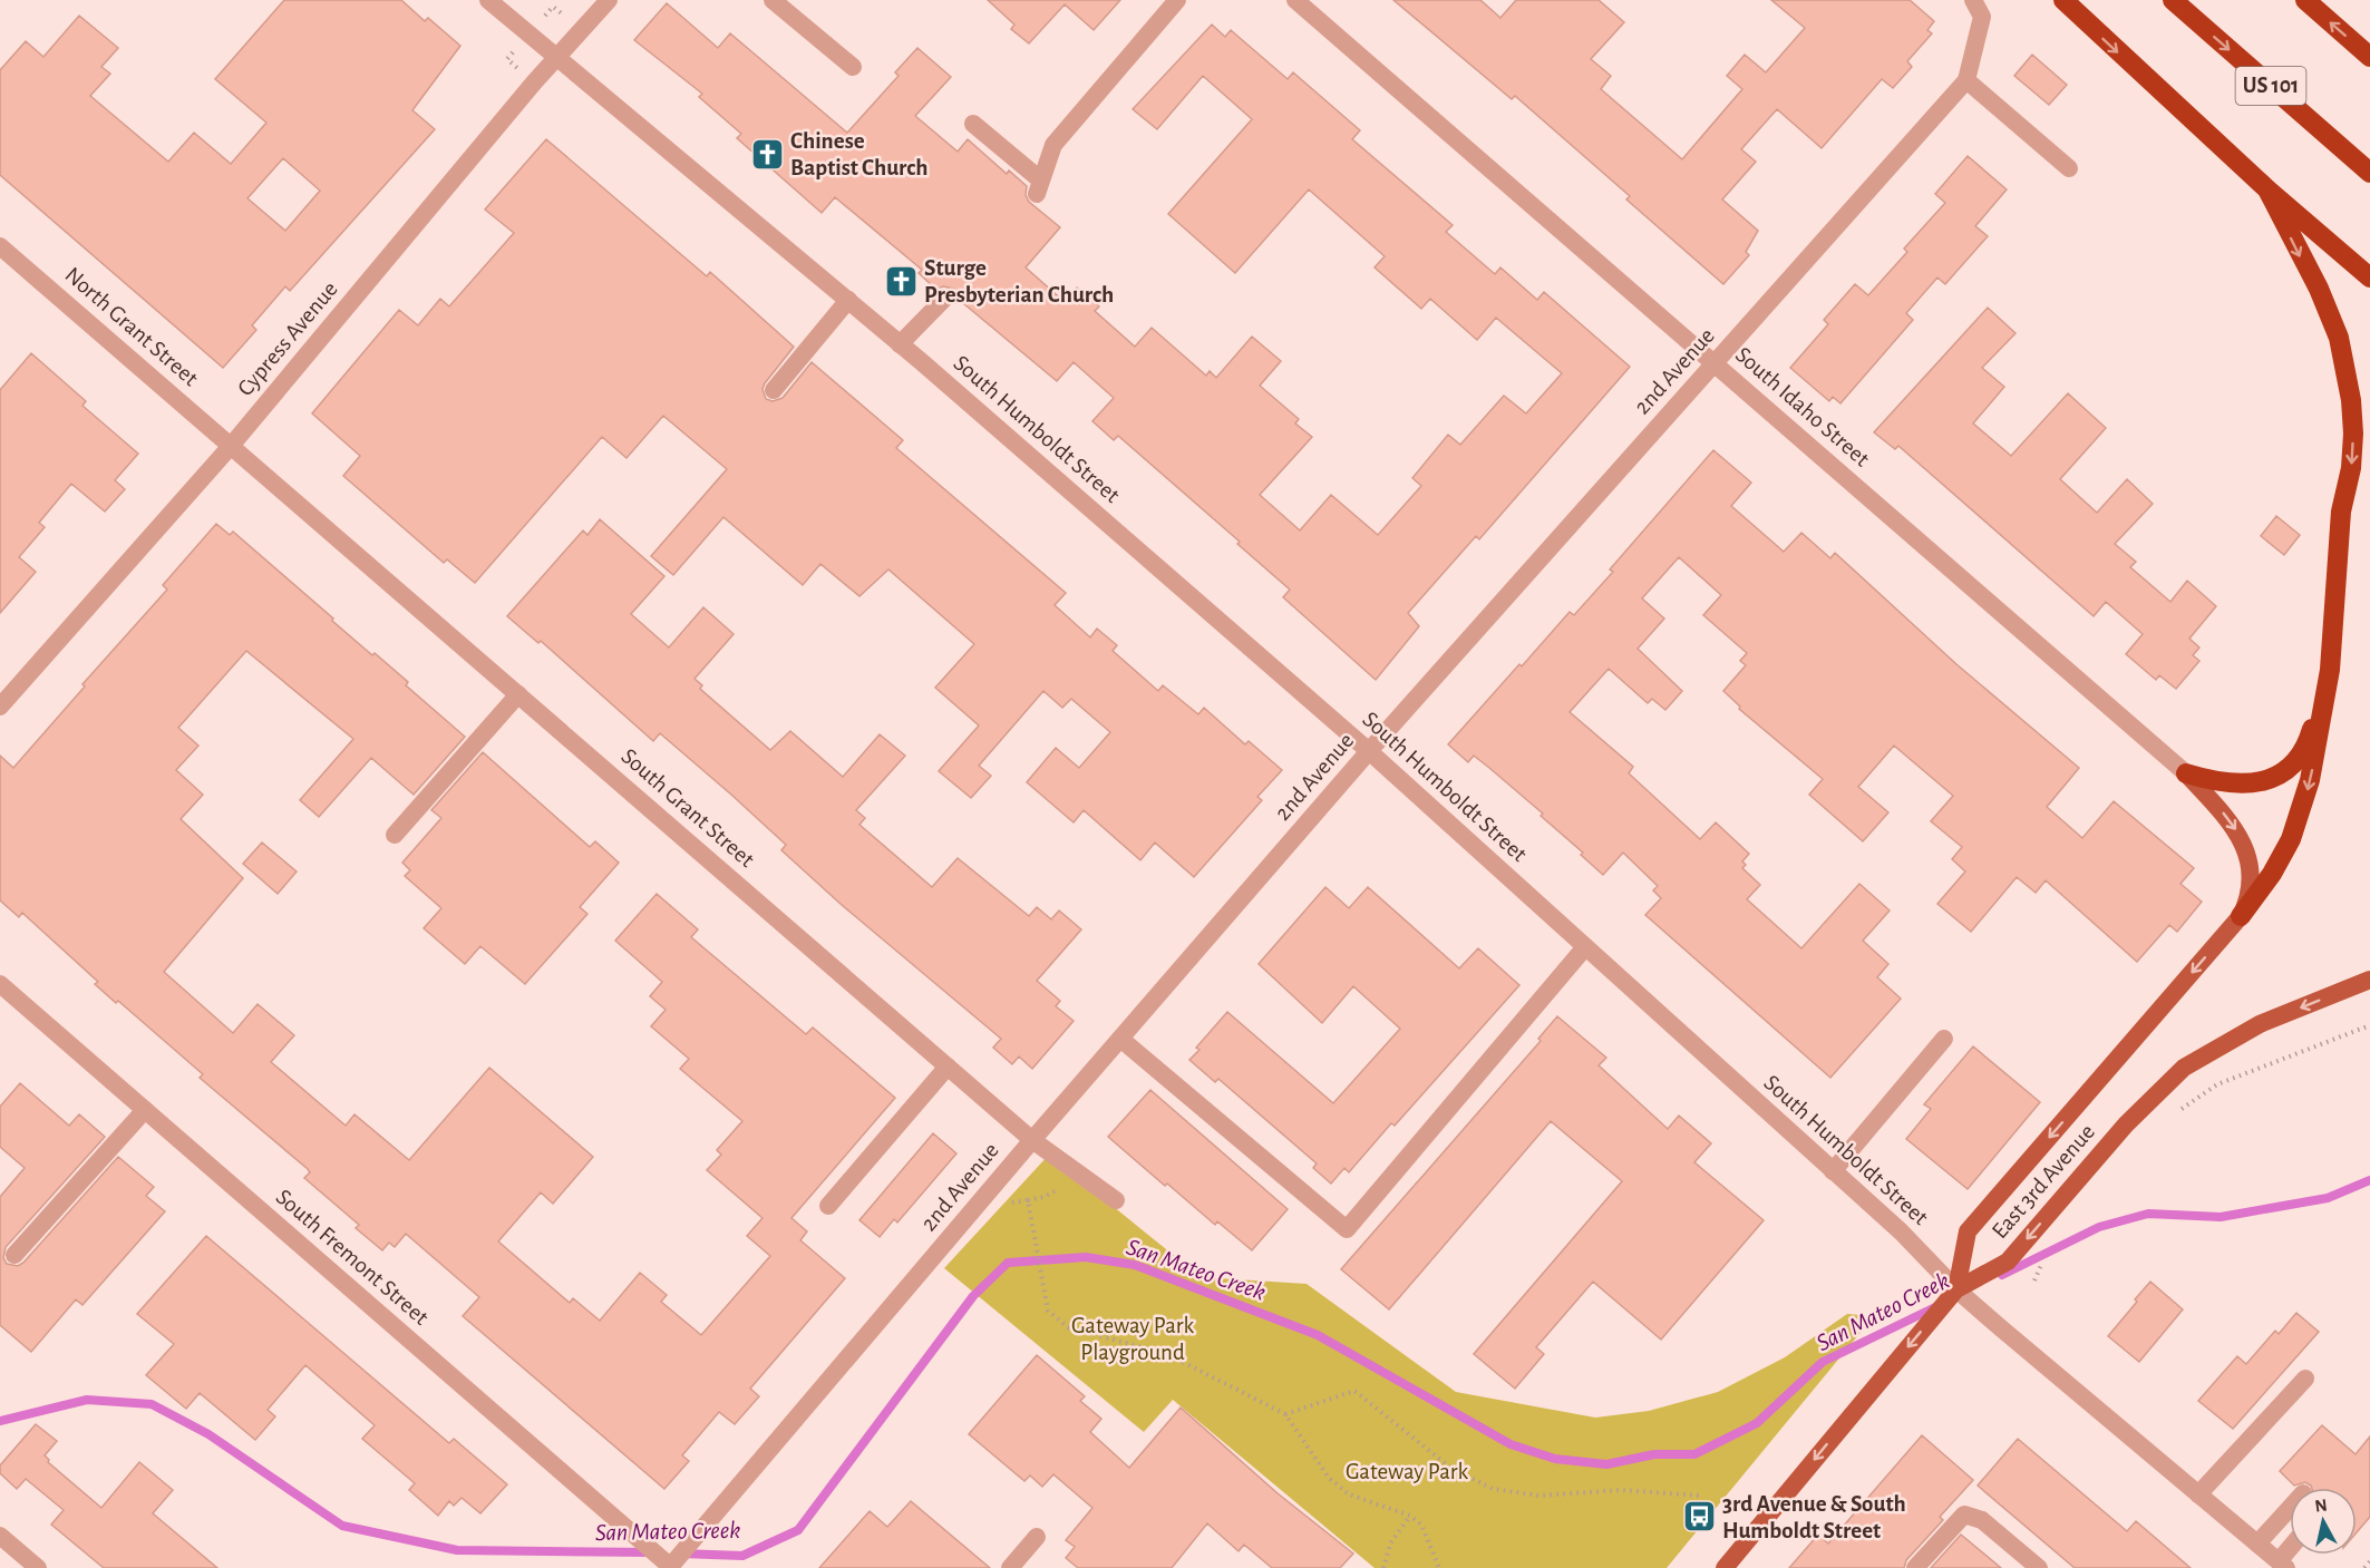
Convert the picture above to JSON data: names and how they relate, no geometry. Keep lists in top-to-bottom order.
{
  "streets": {
    "highway": ["US 101"],
    "main road": ["East 3rd Avenue"],
    "street": [
      "North Grant Street",
      "Cypress Avenue",
      "2nd Avenue",
      "South Idaho Street",
      "South Humboldt Street",
      "South Grant Street",
      "South Fremont Street"
    ]
  },
  "crossings": [
    ["North Grant Street", "Cypress Avenue"],
    ["North Grant Street", "South Grant Street"],
    ["Cypress Avenue", "South Humboldt Street"],
    ["Cypress Avenue", "South Grant Street"],
    ["2nd Avenue", "South Idaho Street"],
    ["2nd Avenue", "South Humboldt Street"],
    ["2nd Avenue", "South Grant Street"],
    ["2nd Avenue", "South Fremont Street"],
    ["South Humboldt Street", "East 3rd Avenue"]
  ],
  "water": ["San Mateo Creek"],
  "parks": ["Gateway Park Playground", "Gateway Park"],
  "places": {
    "church": ["Chinese Baptist Church", "Sturge Presbyterian Church"],
    "bus stop": ["3rd Avenue & South Humboldt Street"]
  },
  "north": "top"
}
